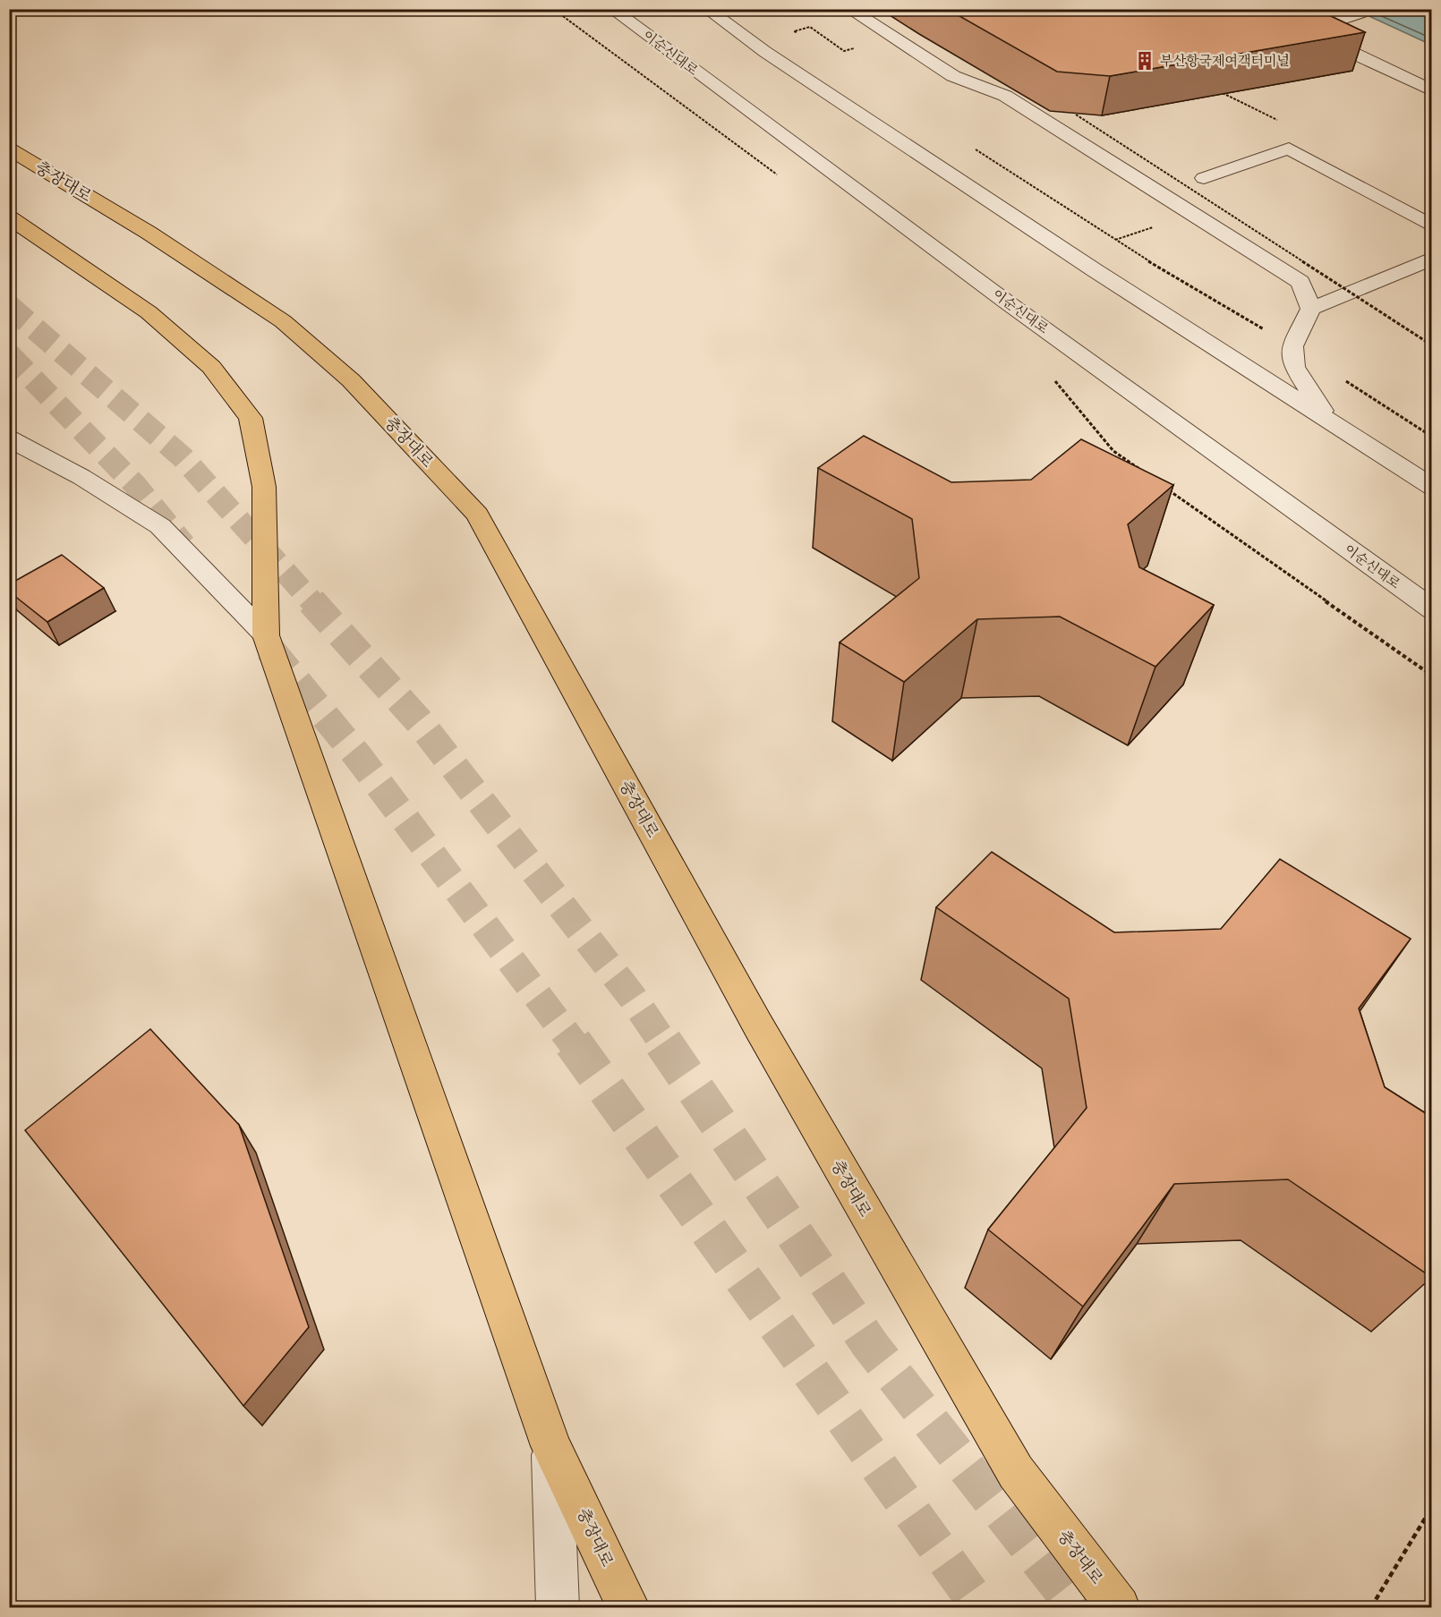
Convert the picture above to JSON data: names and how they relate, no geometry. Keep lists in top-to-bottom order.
{
  "streets": {
    "main road": ["충장대로"],
    "street": ["이순신대로"]
  },
  "places": {
    "building": ["부산항국제여객터미널"]
  }
}
